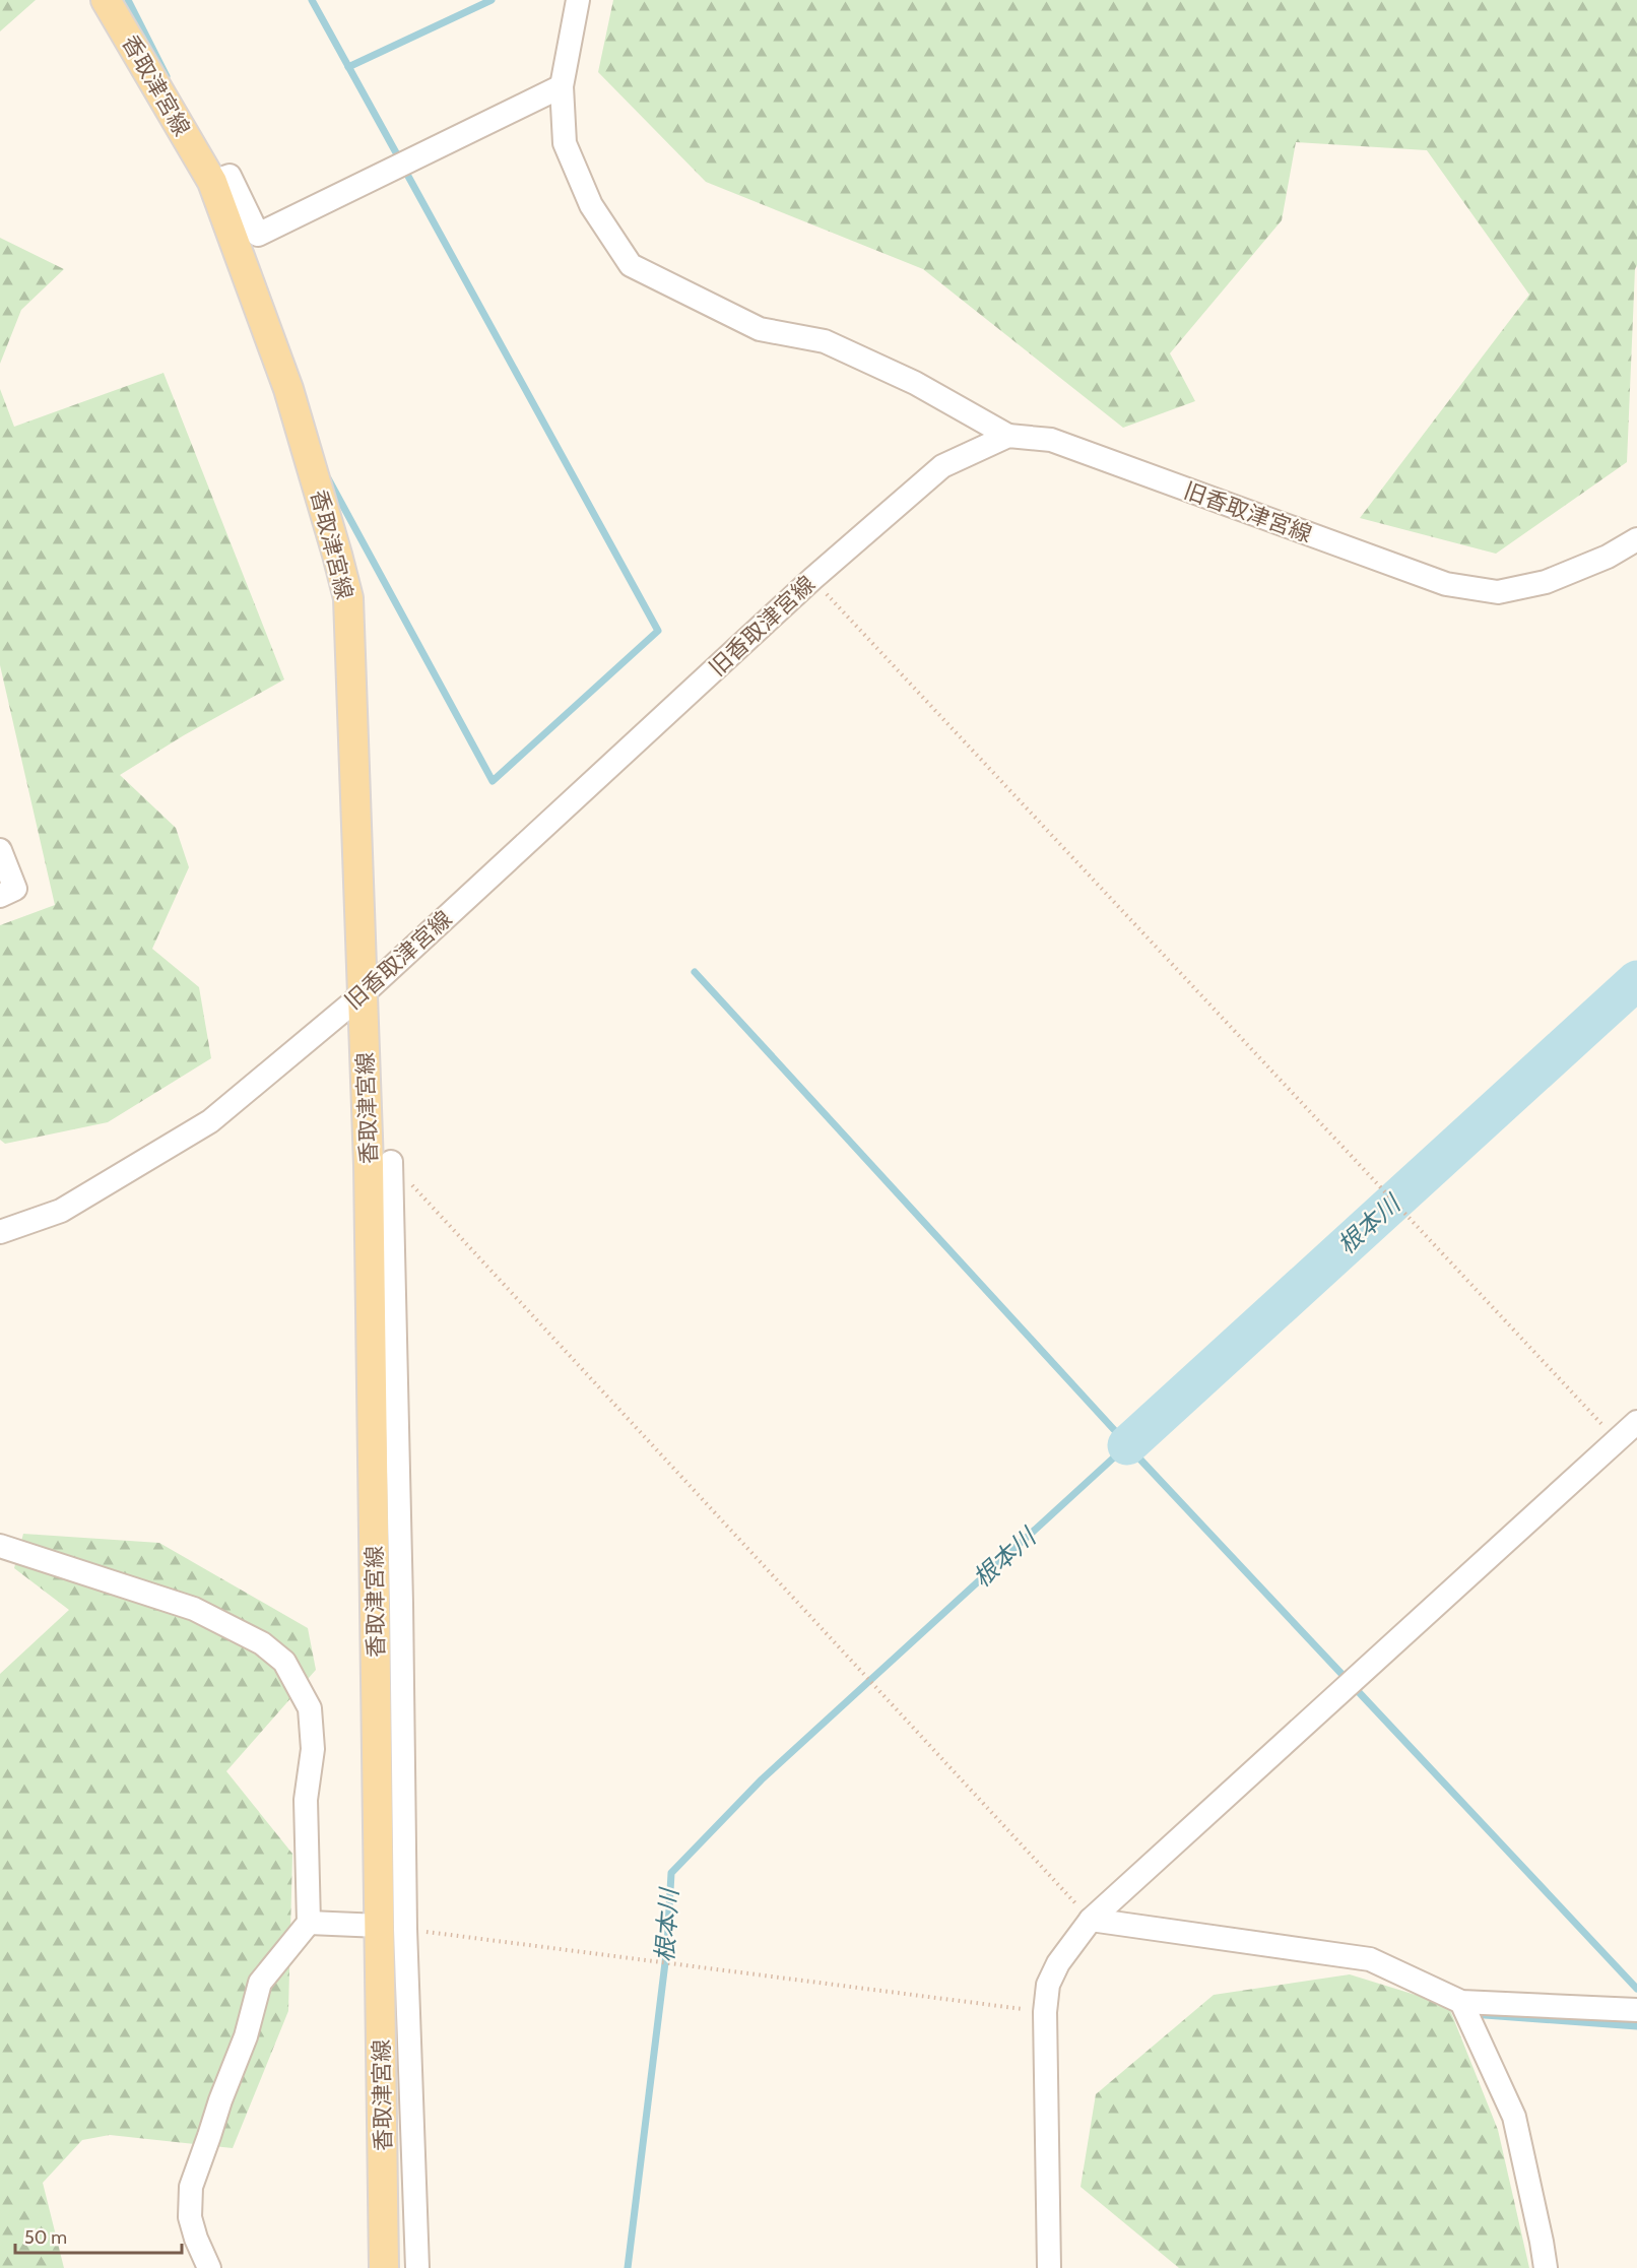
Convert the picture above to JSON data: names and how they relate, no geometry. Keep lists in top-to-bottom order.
{
  "streets": {
    "main road": ["香取津宮線"],
    "street": ["旧香取津宮線"]
  },
  "crossings": [
    ["香取津宮線", "旧香取津宮線"]
  ],
  "water": ["根本川"],
  "scale_bar": "50 m"
}
